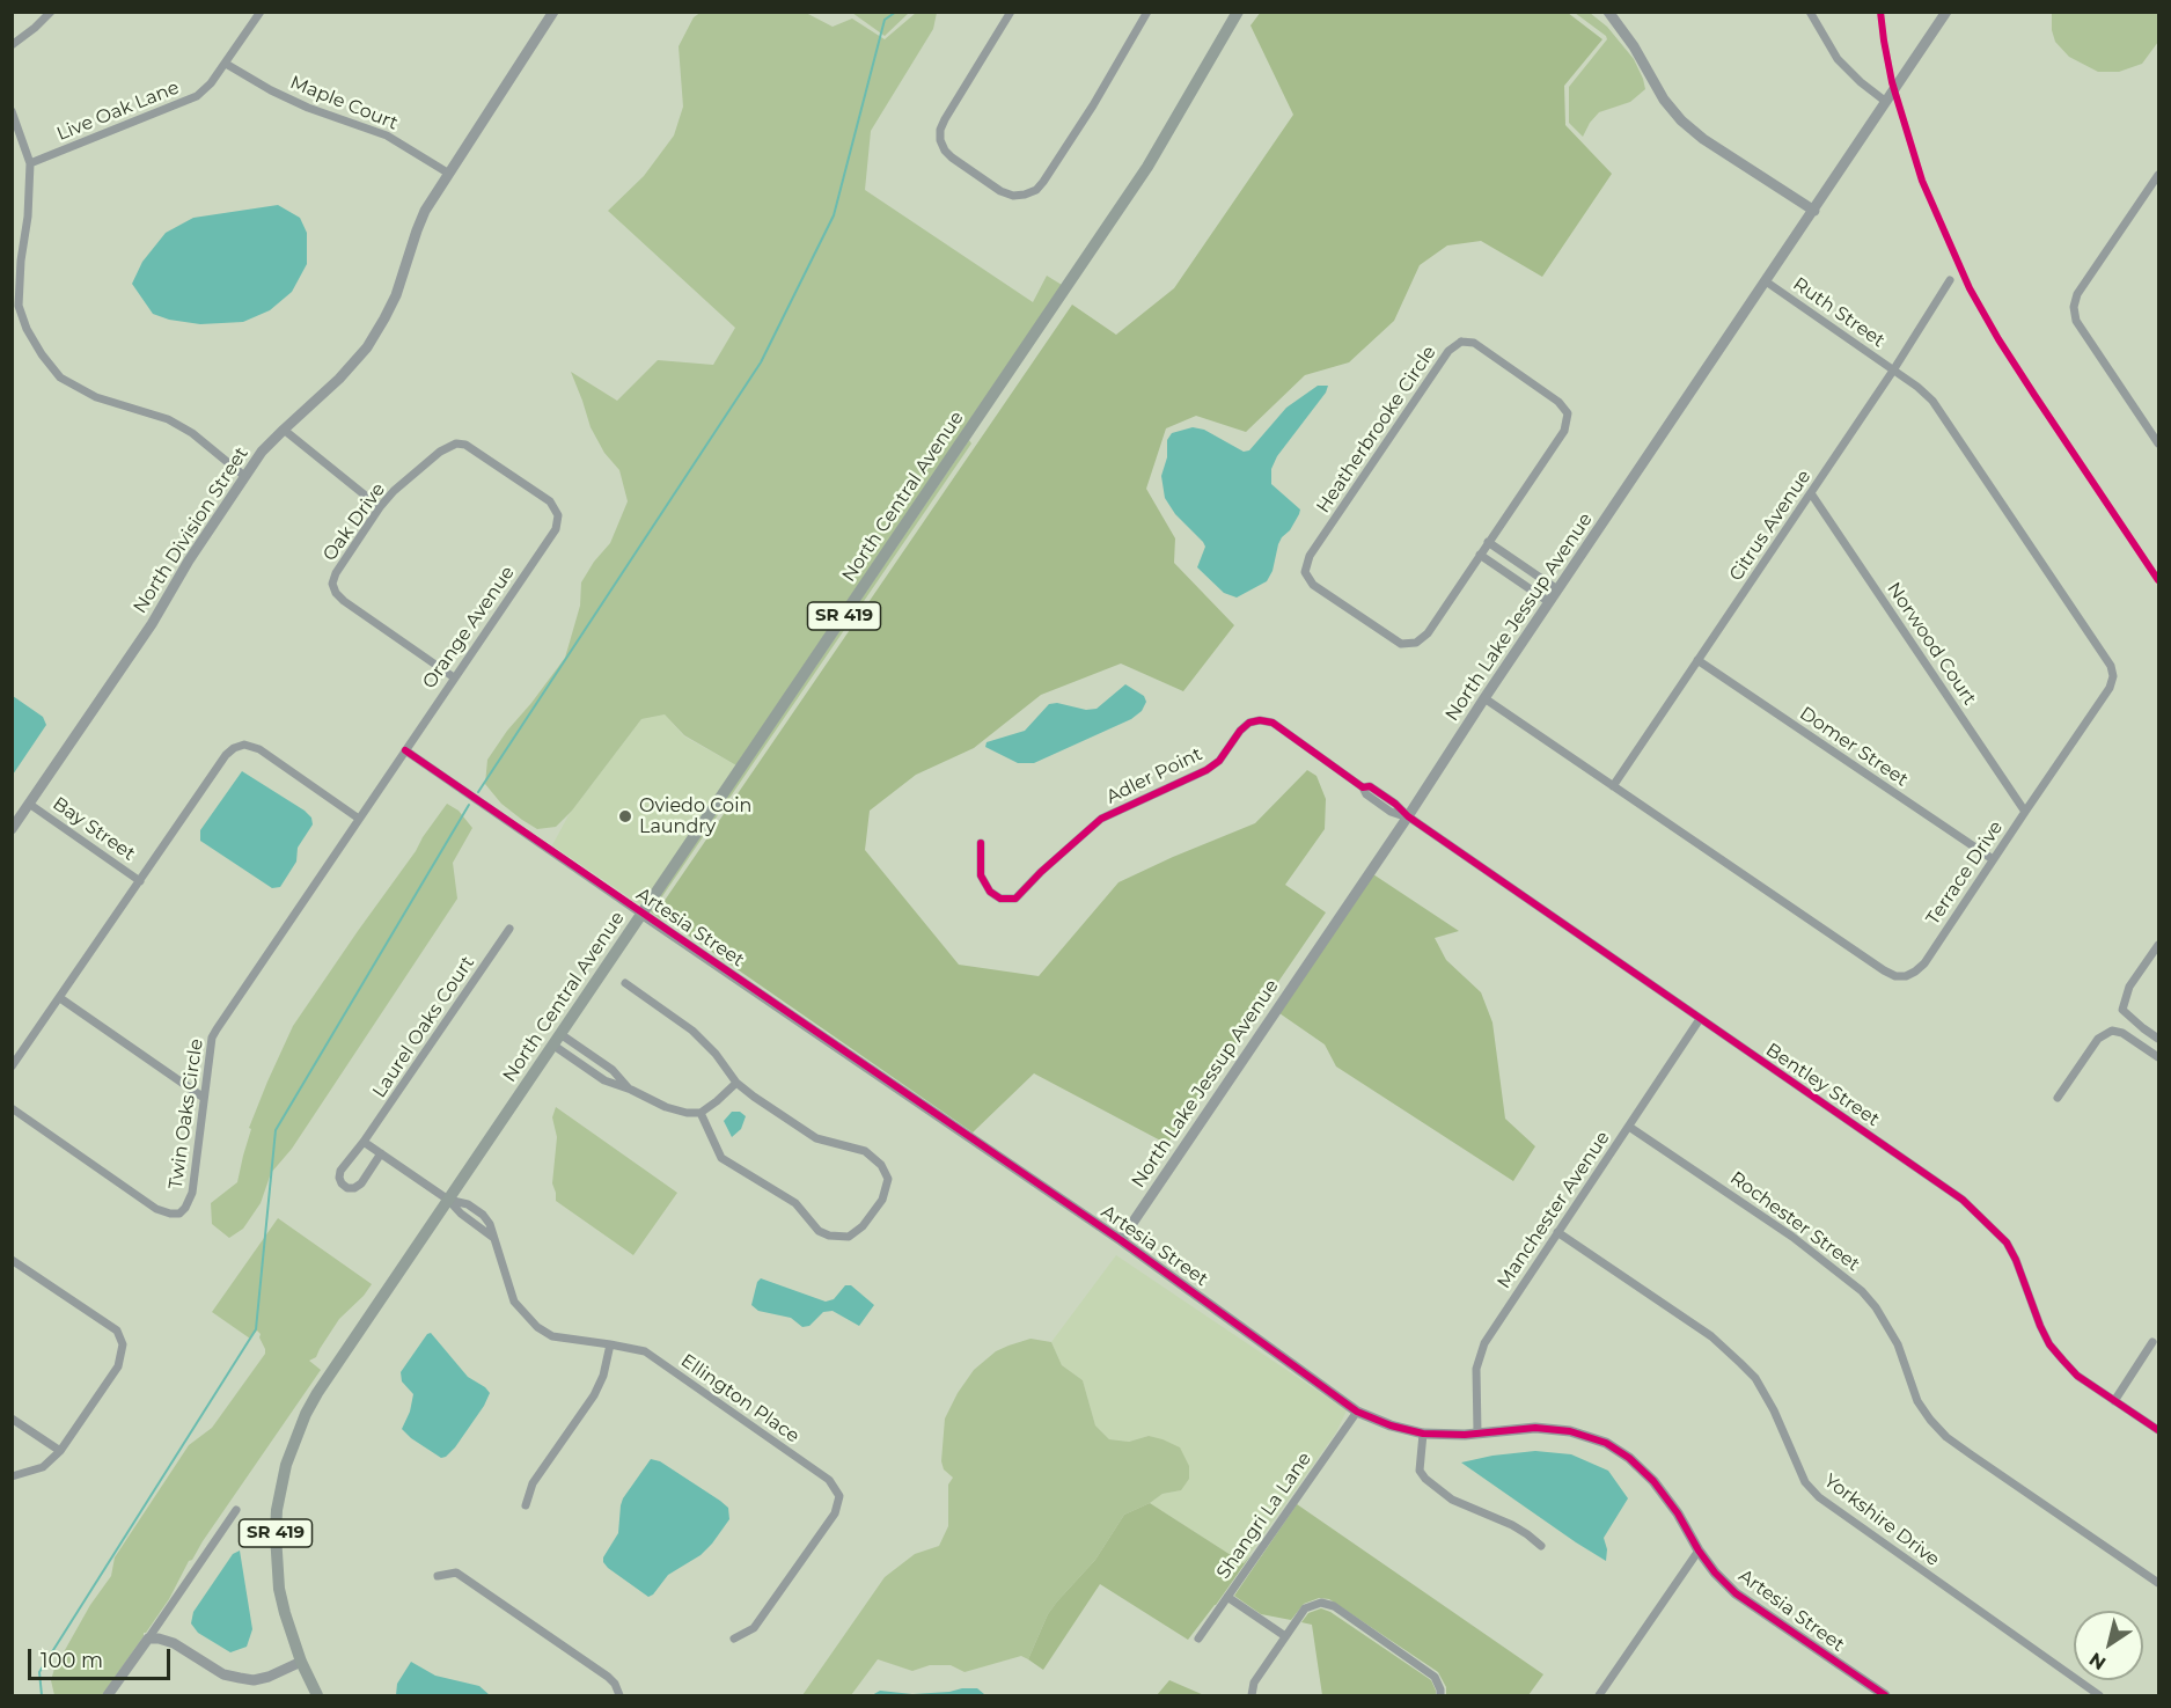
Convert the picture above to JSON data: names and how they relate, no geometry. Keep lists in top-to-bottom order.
{
  "streets": {
    "main road": ["North Central Avenue", "SR 419"],
    "street": [
      "Maple Court",
      "Live Oak Lane",
      "Ruth Street",
      "Heatherbrooke Circle",
      "Oak Drive",
      "Citrus Avenue",
      "North Division Street",
      "North Lake Jessup Avenue",
      "Orange Avenue",
      "Norwood Court",
      "Domer Street",
      "Adler Point",
      "Bay Street",
      "Terrace Drive",
      "Artesia Street",
      "Laurel Oaks Court",
      "Bentley Street",
      "Twin Oaks Circle",
      "Manchester Avenue",
      "Rochester Street",
      "Ellington Place",
      "Shangri La Lane",
      "Yorkshire Drive"
    ]
  },
  "crossings": [
    ["Maple Court", "Live Oak Lane"],
    ["Maple Court", "North Division Street"],
    ["Ruth Street", "Citrus Avenue"],
    ["Ruth Street", "North Lake Jessup Avenue"],
    ["Ruth Street", "Terrace Drive"],
    ["North Central Avenue", "SR 419"],
    ["North Central Avenue", "Artesia Street"],
    ["North Central Avenue", "Ellington Place"],
    ["Oak Drive", "Orange Avenue"],
    ["Citrus Avenue", "Norwood Court"],
    ["Citrus Avenue", "Domer Street"],
    ["Citrus Avenue", "Terrace Drive"],
    ["North Division Street", "Bay Street"],
    ["North Lake Jessup Avenue", "Adler Point"],
    ["North Lake Jessup Avenue", "Terrace Drive"],
    ["North Lake Jessup Avenue", "Artesia Street"],
    ["North Lake Jessup Avenue", "Bentley Street"],
    ["Orange Avenue", "Artesia Street"],
    ["Orange Avenue", "Twin Oaks Circle"],
    ["Norwood Court", "Terrace Drive"],
    ["Domer Street", "Terrace Drive"],
    ["Adler Point", "Bentley Street"],
    ["Artesia Street", "Twin Oaks Circle"],
    ["Artesia Street", "Manchester Avenue"],
    ["Artesia Street", "Shangri La Lane"],
    ["Bentley Street", "Manchester Avenue"],
    ["Manchester Avenue", "Rochester Street"],
    ["Manchester Avenue", "Yorkshire Drive"]
  ],
  "places": ["Oviedo Coin Laundry"],
  "scale_bar": "100 m",
  "north": "bottom left"
}
